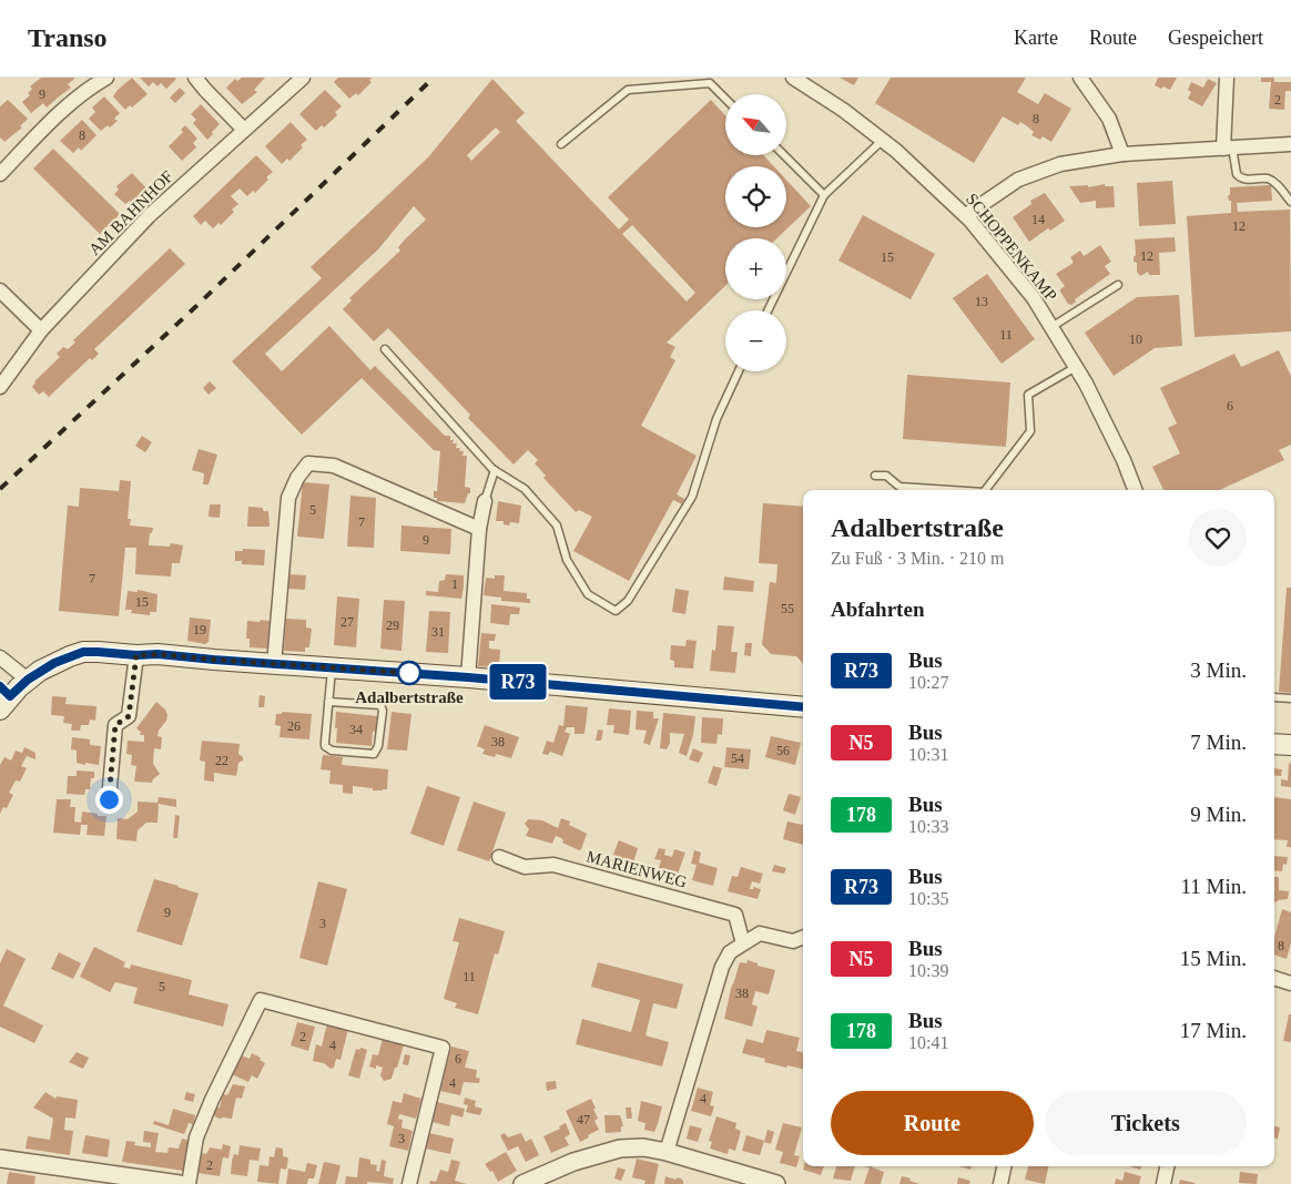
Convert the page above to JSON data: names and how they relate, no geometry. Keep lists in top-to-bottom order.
{
  "streets": {
    "street": ["AM BAHNHOF", "SCHOPPENKAMP", "MARIENWEG"]
  },
  "places": ["Adalbertstraße"],
  "lines": ["bus line R73"],
  "house_numbers": [
    "9",
    "2",
    "8",
    "8",
    "14",
    "12",
    "12",
    "15",
    "13",
    "11",
    "10",
    "6",
    "5",
    "7",
    "9",
    "7",
    "1",
    "15",
    "55",
    "27",
    "29",
    "19",
    "31",
    "26",
    "34",
    "38",
    "56",
    "54",
    "22",
    "9",
    "3",
    "8",
    "11",
    "5",
    "38",
    "2",
    "4",
    "6",
    "4",
    "4",
    "47",
    "3",
    "2"
  ],
  "north": "top left",
  "page": {
    "header": "Transo",
    "nav": ["Karte", "Route", "Gespeichert"],
    "on_map": "R73",
    "map_buttons": ["+", "−"],
    "heading": [
      ["Adalbertstraße", "Zu Fuß · 3 Min. · 210 m"],
      "Abfahrten"
    ],
    "list": [
      {
        "mark": "R73",
        "name": "Bus",
        "note": "10:27",
        "value": "3 Min."
      },
      {
        "mark": "N5",
        "name": "Bus",
        "note": "10:31",
        "value": "7 Min."
      },
      {
        "mark": "178",
        "name": "Bus",
        "note": "10:33",
        "value": "9 Min."
      },
      {
        "mark": "R73",
        "name": "Bus",
        "note": "10:35",
        "value": "11 Min."
      },
      {
        "mark": "N5",
        "name": "Bus",
        "note": "10:39",
        "value": "15 Min."
      },
      {
        "mark": "178",
        "name": "Bus",
        "note": "10:41",
        "value": "17 Min."
      }
    ],
    "buttons": ["Route", "Tickets"]
  }
}
